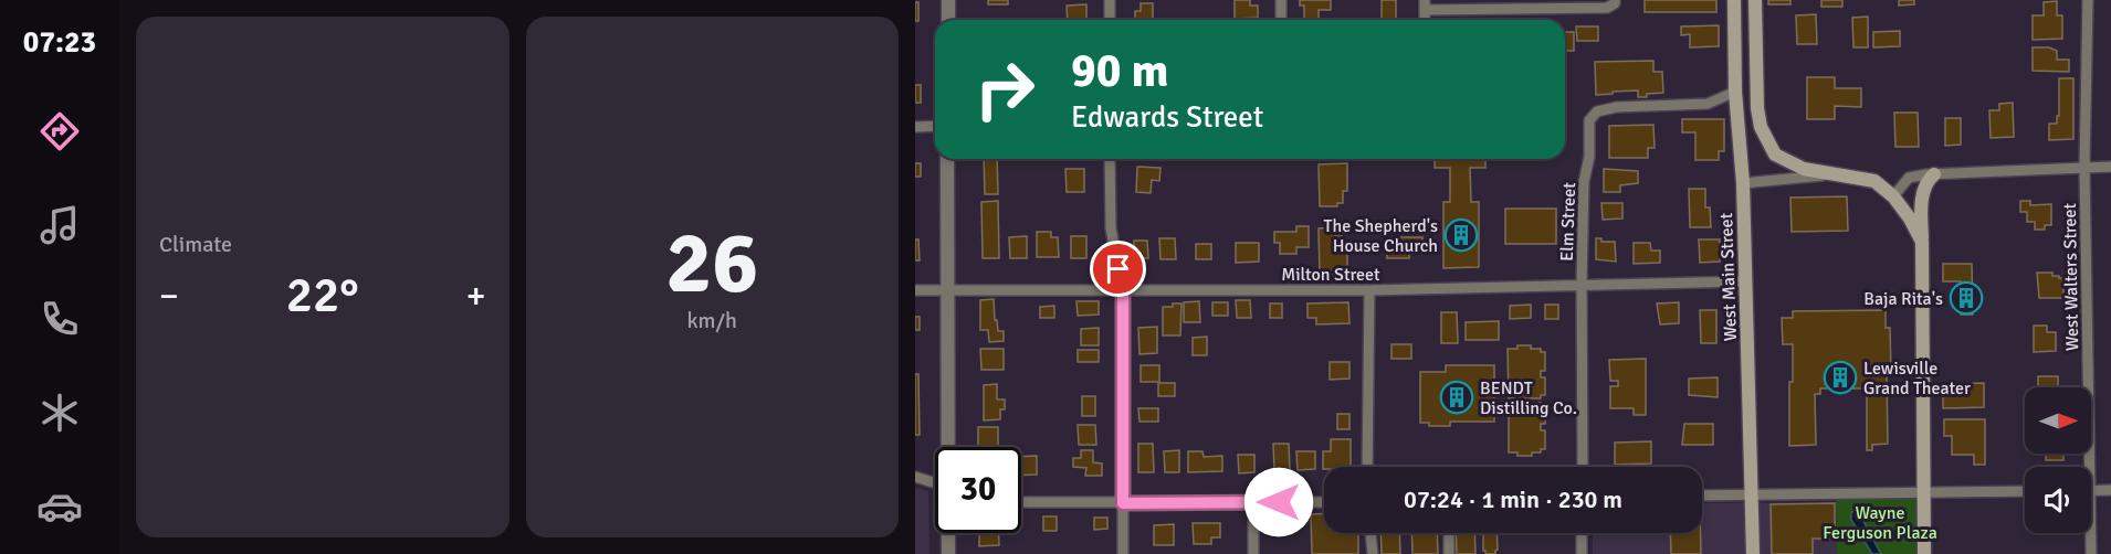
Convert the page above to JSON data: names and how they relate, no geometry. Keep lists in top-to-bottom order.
{
  "streets": {
    "main road": ["West Main Street"],
    "street": ["Elm Street", "Milton Street", "West Walters Street"]
  },
  "crossings": [
    ["Elm Street", "Milton Street"],
    ["Elm Street", "West Main Street"],
    ["Milton Street", "West Main Street"]
  ],
  "parks": ["Wayne Ferguson Plaza"],
  "places": {
    "building": [
      "The Shepherd's House Church",
      "Baja Rita's",
      "Lewisville Grand Theater",
      "BENDT Distilling Co."
    ]
  },
  "north": "right",
  "page": {
    "tabs": "07:23",
    "tile": [
      "Climate",
      ["26", "km/h"]
    ],
    "turn": ["90 m", "Edwards Street"],
    "heat": ["−", "22°", "+"],
    "limit": "30",
    "trip": "07:24 · 1 min · 230 m"
  }
}
